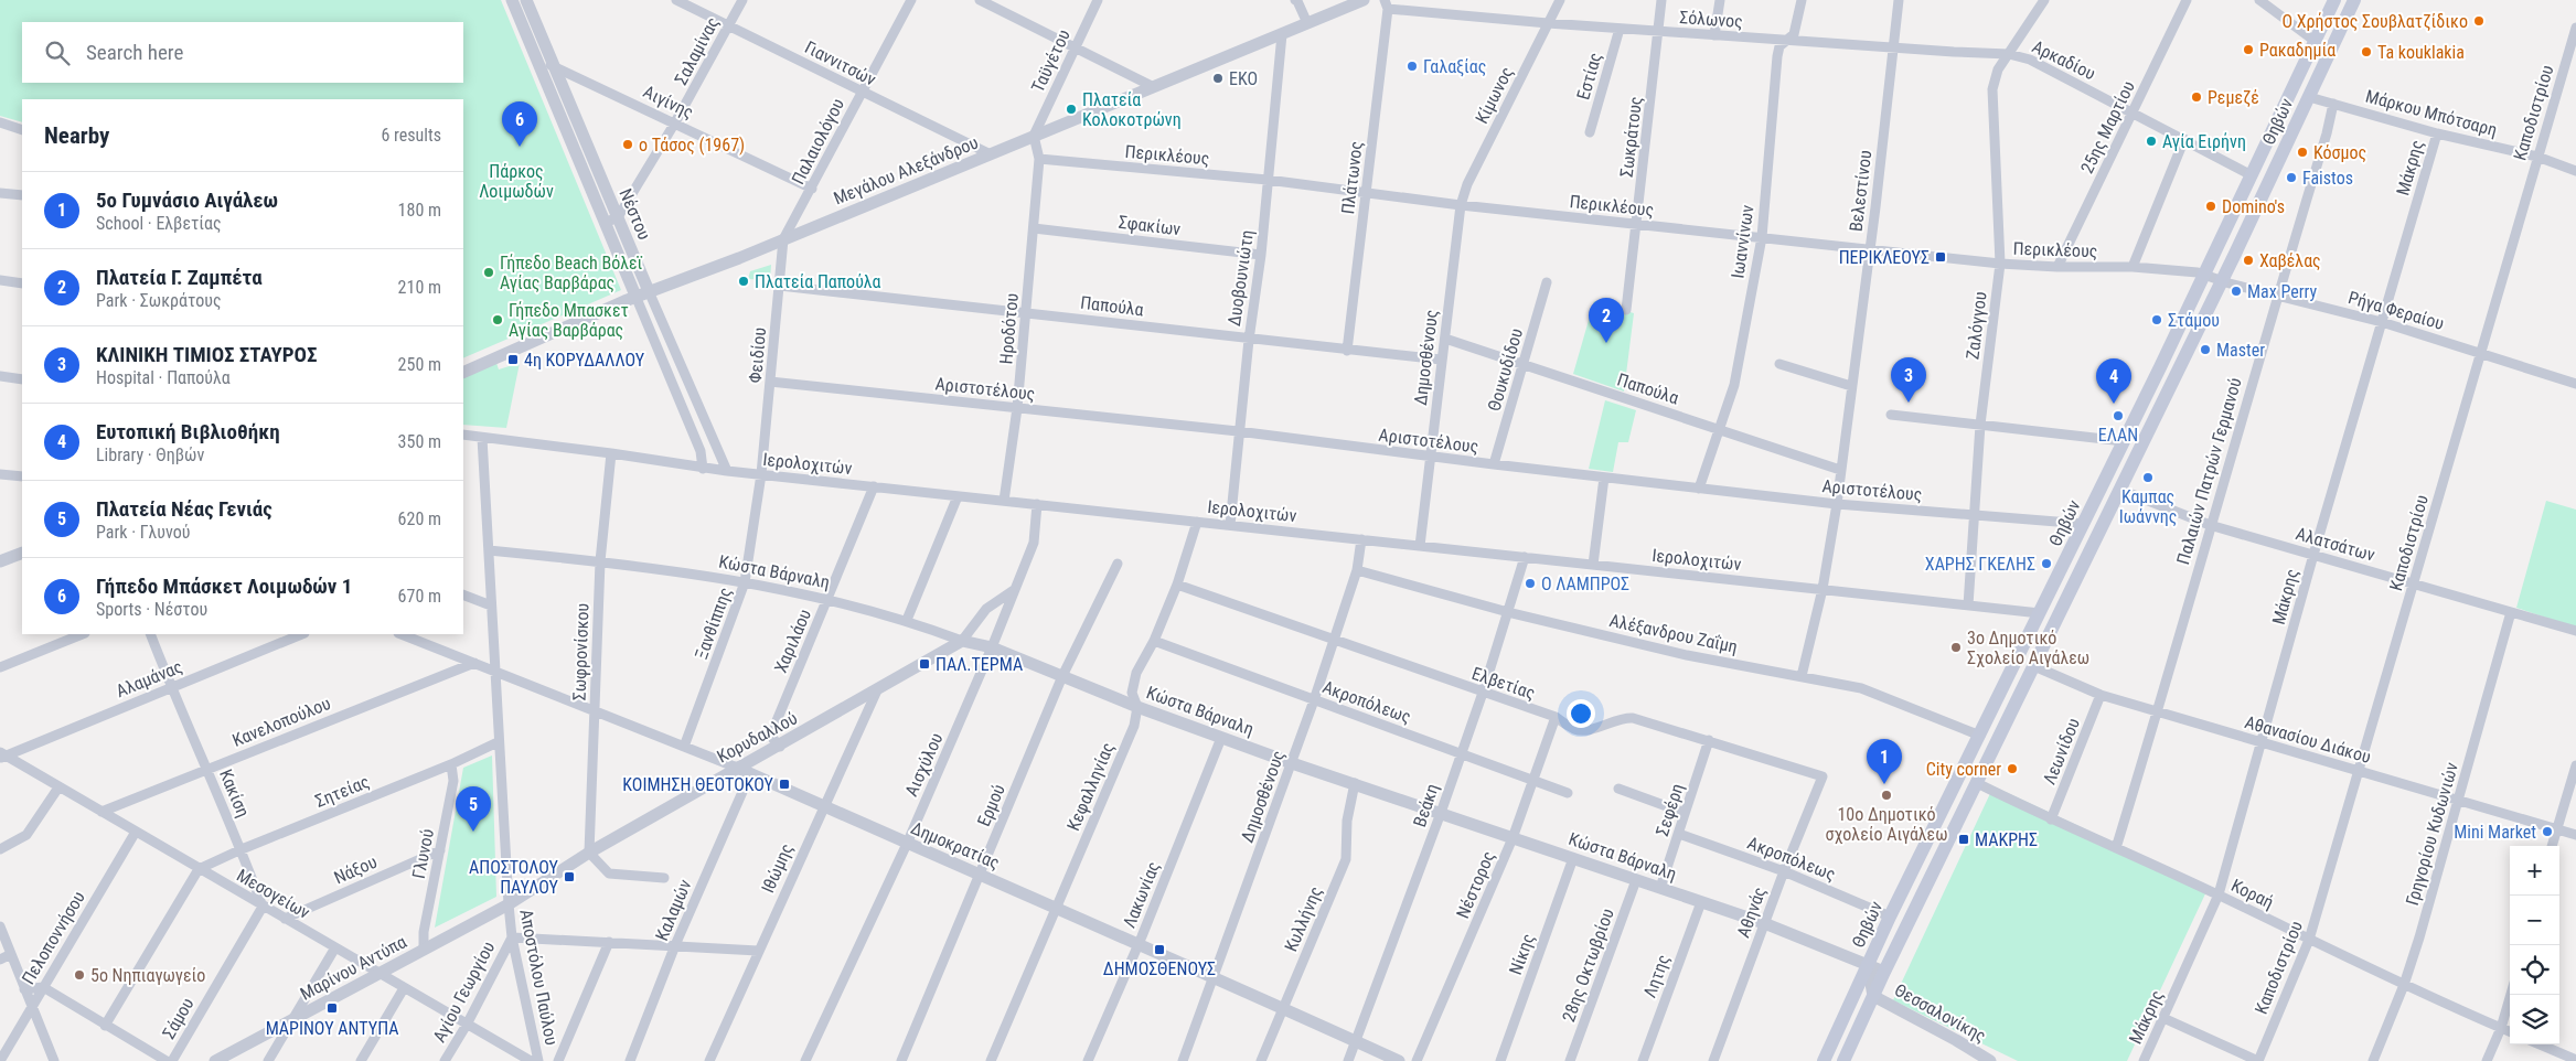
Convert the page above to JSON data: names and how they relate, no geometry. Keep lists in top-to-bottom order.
{
  "streets": {
    "main road": ["Θηβών"],
    "street": [
      "Σόλωνος",
      "Σαλαμίνας",
      "Αρκαδίου",
      "Ταϋγέτου",
      "Γιαννιτσών",
      "Εστίας",
      "Κίμωνος",
      "Αιγίνης",
      "Μάρκου Μπότσαρη",
      "Καποδιστρίου",
      "25ης Μαρτίου",
      "Σωκράτους",
      "Παλαιολόγου",
      "Περικλέους",
      "Μάκρης",
      "Μεγάλου Αλεξάνδρου",
      "Πλάτωνος",
      "Βελεστίνου",
      "Νέστου",
      "Σφακίων",
      "Ιωαννίνων",
      "Δυοβουνιώτη",
      "Παπούλα",
      "Ρήγα Φεραίου",
      "Ζαλόγγου",
      "Ηροδότου",
      "Φειδίου",
      "Δημοσθένους",
      "Θουκυδίδου",
      "Αριστοτέλους",
      "Ιερολοχιτών",
      "Παλαιών Πατρών Γερμανού",
      "Αλατσάτων",
      "Κώστα Βάρναλη",
      "Ξανθίππης",
      "Αλέξανδρου Ζαΐμη",
      "Χαριλάου",
      "Σωφρονίσκου",
      "Αλαμάνας",
      "Ελβετίας",
      "Ακροπόλεως",
      "Κανελοπούλου",
      "Κορυδαλλού",
      "Αθανασίου Διάκου",
      "Λεωνίδου",
      "Αισχύλου",
      "Κεφαλληνίας",
      "Σητείας",
      "Κακίση",
      "Ερμού",
      "Βεάκη",
      "Σεφέρη",
      "Γρηγορίου Κυδωνιών",
      "Δημοκρατίας",
      "Γλυνού",
      "Ιθώμης",
      "Νάξου",
      "Νέστορος",
      "Μεσογείων",
      "Κοραή",
      "Λακωνίας",
      "Καλαμών",
      "Αθηνάς",
      "Κυλλήνης",
      "Πελοποννήσου",
      "Νίκης",
      "28ης Οκτωβρίου",
      "Μαρίνου Αντύπα",
      "Λητης",
      "Αποστόλου Παύλου",
      "Αγίου Γεωργίου",
      "Θεσσαλονίκης",
      "Σάμου"
    ]
  },
  "crossings": [
    ["Σόλωνος", "Αρκαδίου"],
    ["Σόλωνος", "Εστίας"],
    ["Σόλωνος", "Κίμωνος"],
    ["Σόλωνος", "Σωκράτους"],
    ["Σόλωνος", "Πλάτωνος"],
    ["Σόλωνος", "Βελεστίνου"],
    ["Σόλωνος", "Ιωαννίνων"],
    ["Σόλωνος", "Ζαλόγγου"],
    ["Σαλαμίνας", "Γιαννιτσών"],
    ["Σαλαμίνας", "Αιγίνης"],
    ["Σαλαμίνας", "Νέστου"],
    ["Αρκαδίου", "Θηβών"],
    ["Αρκαδίου", "25ης Μαρτίου"],
    ["Αρκαδίου", "Ζαλόγγου"],
    ["Ταϋγέτου", "Μεγάλου Αλεξάνδρου"],
    ["Γιαννιτσών", "Παλαιολόγου"],
    ["Γιαννιτσών", "Μεγάλου Αλεξάνδρου"],
    ["Κίμωνος", "Περικλέους"],
    ["Κίμωνος", "Δημοσθένους"],
    ["Αιγίνης", "Παλαιολόγου"],
    ["Αιγίνης", "Νέστου"],
    ["Μάρκου Μπότσαρη", "Καποδιστρίου"],
    ["Μάρκου Μπότσαρη", "Θηβών"],
    ["Μάρκου Μπότσαρη", "Μάκρης"],
    ["Μάρκου Μπότσαρη", "Παλαιών Πατρών Γερμανού"],
    ["Καποδιστρίου", "Ρήγα Φεραίου"],
    ["Καποδιστρίου", "Αλατσάτων"],
    ["Καποδιστρίου", "Αθανασίου Διάκου"],
    ["Καποδιστρίου", "Κοραή"],
    ["Θηβών", "Περικλέους"],
    ["Θηβών", "Ρήγα Φεραίου"],
    ["Θηβών", "Αριστοτέλους"],
    ["Θηβών", "Ιερολοχιτών"],
    ["Θηβών", "Αλατσάτων"],
    ["Θηβών", "Κώστα Βάρναλη"],
    ["Θηβών", "Αλέξανδρου Ζαΐμη"],
    ["Θηβών", "Ακροπόλεως"],
    ["Θηβών", "Αθανασίου Διάκου"],
    ["Θηβών", "Κοραή"],
    ["Θηβών", "Θεσσαλονίκης"],
    ["25ης Μαρτίου", "Περικλέους"],
    ["Σωκράτους", "Περικλέους"],
    ["Παλαιολόγου", "Μεγάλου Αλεξάνδρου"],
    ["Παλαιολόγου", "Φειδίου"],
    ["Περικλέους", "Πλάτωνος"],
    ["Περικλέους", "Βελεστίνου"],
    ["Περικλέους", "Ιωαννίνων"],
    ["Περικλέους", "Δυοβουνιώτη"],
    ["Περικλέους", "Ρήγα Φεραίου"],
    ["Περικλέους", "Ζαλόγγου"],
    ["Περικλέους", "Ηροδότου"],
    ["Περικλέους", "Δημοσθένους"],
    ["Μάκρης", "Ρήγα Φεραίου"],
    ["Μάκρης", "Αλατσάτων"],
    ["Μάκρης", "Αθανασίου Διάκου"],
    ["Μάκρης", "Κοραή"],
    ["Μεγάλου Αλεξάνδρου", "Νέστου"],
    ["Μεγάλου Αλεξάνδρου", "Δυοβουνιώτη"],
    ["Μεγάλου Αλεξάνδρου", "Φειδίου"],
    ["Πλάτωνος", "Παπούλα"],
    ["Βελεστίνου", "Παπούλα"],
    ["Βελεστίνου", "Αριστοτέλους"],
    ["Βελεστίνου", "Ιερολοχιτών"],
    ["Βελεστίνου", "Αλέξανδρου Ζαΐμη"],
    ["Νέστου", "Ιερολοχιτών"],
    ["Σφακίων", "Δυοβουνιώτη"],
    ["Σφακίων", "Ηροδότου"],
    ["Ιωαννίνων", "Παπούλα"],
    ["Ιωαννίνων", "Αριστοτέλους"],
    ["Δυοβουνιώτη", "Παπούλα"],
    ["Δυοβουνιώτη", "Αριστοτέλους"],
    ["Δυοβουνιώτη", "Ιερολοχιτών"],
    ["Παπούλα", "Ηροδότου"],
    ["Παπούλα", "Φειδίου"],
    ["Παπούλα", "Δημοσθένους"],
    ["Παπούλα", "Θουκυδίδου"],
    ["Ρήγα Φεραίου", "Παλαιών Πατρών Γερμανού"],
    ["Ζαλόγγου", "Αριστοτέλους"],
    ["Ζαλόγγου", "Ιερολοχιτών"],
    ["Ηροδότου", "Αριστοτέλους"],
    ["Ηροδότου", "Ιερολοχιτών"],
    ["Φειδίου", "Αριστοτέλους"],
    ["Φειδίου", "Ιερολοχιτών"],
    ["Φειδίου", "Ξανθίππης"],
    ["Δημοσθένους", "Αριστοτέλους"],
    ["Δημοσθένους", "Ιερολοχιτών"],
    ["Δημοσθένους", "Κώστα Βάρναλη"],
    ["Δημοσθένους", "Αλέξανδρου Ζαΐμη"],
    ["Δημοσθένους", "Ελβετίας"],
    ["Δημοσθένους", "Ακροπόλεως"],
    ["Δημοσθένους", "Δημοκρατίας"],
    ["Θουκυδίδου", "Αριστοτέλους"],
    ["Ιερολοχιτών", "Ξανθίππης"],
    ["Ιερολοχιτών", "Χαριλάου"],
    ["Ιερολοχιτών", "Σωφρονίσκου"],
    ["Ιερολοχιτών", "Αισχύλου"],
    ["Ιερολοχιτών", "Κεφαλληνίας"],
    ["Ιερολοχιτών", "Βεάκη"],
    ["Ιερολοχιτών", "Αποστόλου Παύλου"],
    ["Παλαιών Πατρών Γερμανού", "Αλατσάτων"],
    ["Παλαιών Πατρών Γερμανού", "Αθανασίου Διάκου"],
    ["Παλαιών Πατρών Γερμανού", "Κοραή"],
    ["Αλατσάτων", "Γρηγορίου Κυδωνιών"],
    ["Κώστα Βάρναλη", "Ξανθίππης"],
    ["Κώστα Βάρναλη", "Χαριλάου"],
    ["Κώστα Βάρναλη", "Σωφρονίσκου"],
    ["Κώστα Βάρναλη", "Κορυδαλλού"],
    ["Κώστα Βάρναλη", "Αισχύλου"],
    ["Κώστα Βάρναλη", "Κεφαλληνίας"],
    ["Κώστα Βάρναλη", "Ερμού"],
    ["Κώστα Βάρναλη", "Βεάκη"],
    ["Κώστα Βάρναλη", "Σεφέρη"],
    ["Κώστα Βάρναλη", "Νέστορος"],
    ["Κώστα Βάρναλη", "Λακωνίας"],
    ["Κώστα Βάρναλη", "Αθηνάς"],
    ["Κώστα Βάρναλη", "Κυλλήνης"],
    ["Κώστα Βάρναλη", "Νίκης"],
    ["Κώστα Βάρναλη", "28ης Οκτωβρίου"],
    ["Κώστα Βάρναλη", "Λητης"],
    ["Κώστα Βάρναλη", "Αποστόλου Παύλου"],
    ["Κώστα Βάρναλη", "Θεσσαλονίκης"],
    ["Ξανθίππης", "Δημοκρατίας"],
    ["Αλέξανδρου Ζαΐμη", "Βεάκη"],
    ["Χαριλάου", "Κορυδαλλού"],
    ["Σωφρονίσκου", "Κορυδαλλού"],
    ["Σωφρονίσκου", "Δημοκρατίας"],
    ["Αλαμάνας", "Κακίση"],
    ["Αλαμάνας", "Μεσογείων"],
    ["Ελβετίας", "Κεφαλληνίας"],
    ["Ελβετίας", "Βεάκη"],
    ["Ελβετίας", "Σεφέρη"],
    ["Ελβετίας", "Νέστορος"],
    ["Ελβετίας", "Αθηνάς"],
    ["Ακροπόλεως", "Κεφαλληνίας"],
    ["Ακροπόλεως", "Βεάκη"],
    ["Ακροπόλεως", "Σεφέρη"],
    ["Ακροπόλεως", "Νέστορος"],
    ["Ακροπόλεως", "Αθηνάς"],
    ["Κανελοπούλου", "Κακίση"],
    ["Κανελοπούλου", "Δημοκρατίας"],
    ["Κανελοπούλου", "Μεσογείων"],
    ["Κορυδαλλού", "Αισχύλου"],
    ["Κορυδαλλού", "Δημοκρατίας"],
    ["Κορυδαλλού", "Ιθώμης"],
    ["Κορυδαλλού", "Μαρίνου Αντύπα"],
    ["Κορυδαλλού", "Αποστόλου Παύλου"],
    ["Αθανασίου Διάκου", "Λεωνίδου"],
    ["Αθανασίου Διάκου", "Γρηγορίου Κυδωνιών"],
    ["Λεωνίδου", "Κοραή"],
    ["Αισχύλου", "Δημοκρατίας"],
    ["Κεφαλληνίας", "Δημοκρατίας"],
    ["Σητείας", "Κακίση"],
    ["Σητείας", "Γλυνού"],
    ["Σητείας", "Μεσογείων"],
    ["Σητείας", "Αποστόλου Παύλου"],
    ["Κακίση", "Μεσογείων"],
    ["Κακίση", "Σάμου"],
    ["Ερμού", "Δημοκρατίας"],
    ["Βεάκη", "Δημοκρατίας"],
    ["Γρηγορίου Κυδωνιών", "Κοραή"],
    ["Δημοκρατίας", "Ιθώμης"],
    ["Δημοκρατίας", "Λακωνίας"],
    ["Δημοκρατίας", "Καλαμών"],
    ["Δημοκρατίας", "Κυλλήνης"],
    ["Δημοκρατίας", "Αποστόλου Παύλου"],
    ["Γλυνού", "Νάξου"],
    ["Γλυνού", "Μαρίνου Αντύπα"],
    ["Νάξου", "Μεσογείων"],
    ["Μεσογείων", "Πελοποννήσου"],
    ["Μεσογείων", "Μαρίνου Αντύπα"],
    ["Μεσογείων", "Αγίου Γεωργίου"],
    ["Μεσογείων", "Σάμου"],
    ["Μαρίνου Αντύπα", "Αποστόλου Παύλου"],
    ["Αποστόλου Παύλου", "Αγίου Γεωργίου"]
  ],
  "parks": ["Πάρκος Λοιμωδών"],
  "places": {
    "other": [
      "Ο Χρήστος Σουβλατζίδικο",
      "Ρακαδημία",
      "Ta kouklakia",
      "Γαλαξίας",
      "EKO",
      "Ρεμεζέ",
      "Πλατεία Κολοκοτρώνη",
      "Αγία Ειρήνη",
      "ο Τάσος (1967)",
      "Κόσμος",
      "Faistos",
      "Domino's",
      "Χαβέλας",
      "Γήπεδο Beach Βόλεϊ Αγίας Βαρβάρας",
      "Πλατεία Παπούλα",
      "Max Perry",
      "Γήπεδο Μπασκετ Αγίας Βαρβάρας",
      "Στάμου",
      "Master",
      "ΕΛΑΝ",
      "Καμπας Ιωάννης",
      "ΧΑΡΗΣ ΓΚΕΛΗΣ",
      "Ο ΛΑΜΠΡΟΣ",
      "3ο Δημοτικό Σχολείο Αιγάλεω",
      "City corner",
      "10ο Δημοτικό σχολείο Αιγάλεω",
      "Mini Market",
      "5ο Νηπιαγωγείο"
    ],
    "transit": [
      "ΠΕΡΙΚΛΕΟΥΣ",
      "4η ΚΟΡΥΔΑΛΛΟΥ",
      "ΠΑΛ.ΤΕΡΜΑ",
      "ΚΟΙΜΗΣΗ ΘΕΟΤΟΚΟΥ",
      "ΜΑΚΡΗΣ",
      "ΑΠΟΣΤΟΛΟΥ ΠΑΥΛΟΥ",
      "ΔΗΜΟΣΘΕΝΟΥΣ",
      "ΜΑΡΙΝΟΥ ΑΝΤΥΠΑ"
    ]
  },
  "page": {
    "search": "Search here",
    "heading": ["Nearby", "6 results"],
    "pins": [
      "6",
      "2",
      "3",
      "4",
      "1",
      "5"
    ],
    "list": [
      {
        "mark": "1",
        "name": "5ο Γυμνάσιο Αιγάλεω",
        "note": "School · Ελβετίας",
        "value": "180 m"
      },
      {
        "mark": "2",
        "name": "Πλατεία Γ. Ζαμπέτα",
        "note": "Park · Σωκράτους",
        "value": "210 m"
      },
      {
        "mark": "3",
        "name": "ΚΛΙΝΙΚΗ ΤΙΜΙΟΣ ΣΤΑΥΡΟΣ",
        "note": "Hospital · Παπούλα",
        "value": "250 m"
      },
      {
        "mark": "4",
        "name": "Ευτοπική Βιβλιοθήκη",
        "note": "Library · Θηβών",
        "value": "350 m"
      },
      {
        "mark": "5",
        "name": "Πλατεία Νέας Γενιάς",
        "note": "Park · Γλυνού",
        "value": "620 m"
      },
      {
        "mark": "6",
        "name": "Γήπεδο Μπάσκετ Λοιμωδών 1",
        "note": "Sports · Νέστου",
        "value": "670 m"
      }
    ],
    "map_buttons": ["+", "−"]
  }
}
